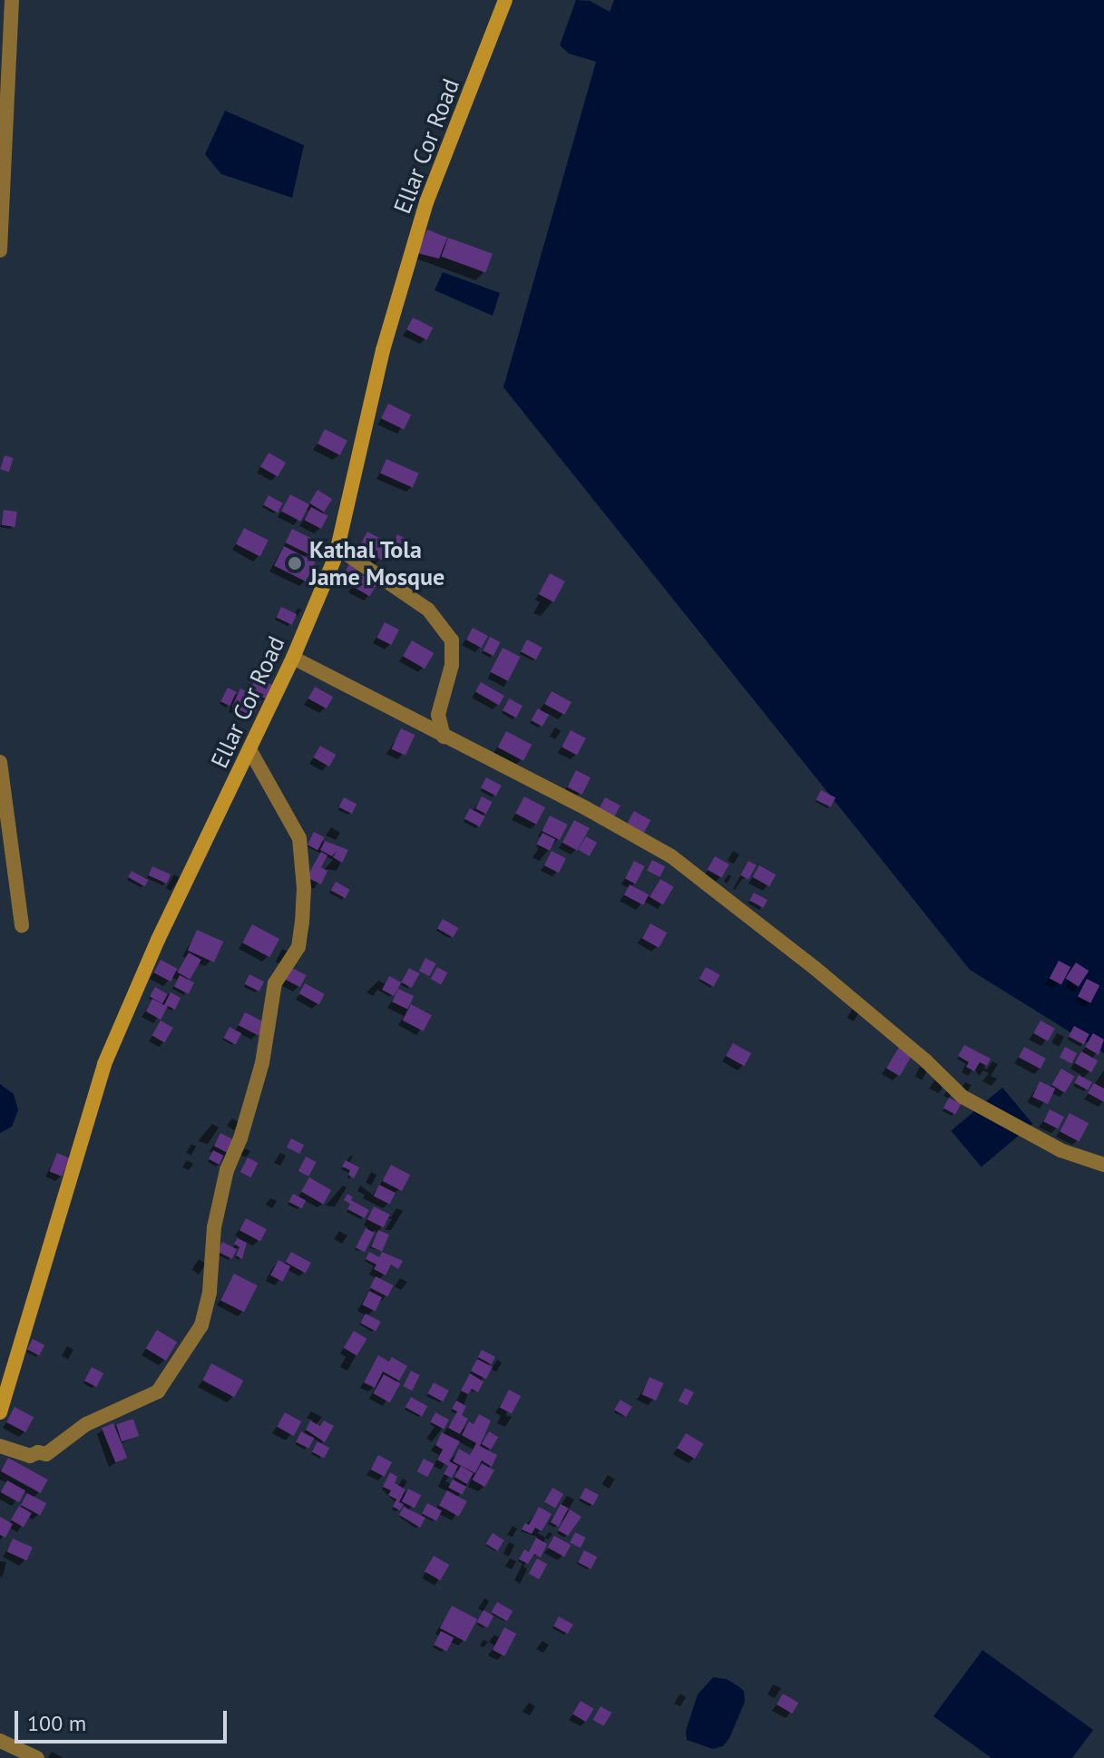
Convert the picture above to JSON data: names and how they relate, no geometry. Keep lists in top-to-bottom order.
{
  "streets": {
    "main road": ["Ellar Cor Road"]
  },
  "places": ["Kathal Tola Jame Mosque"],
  "scale_bar": "100 m"
}
